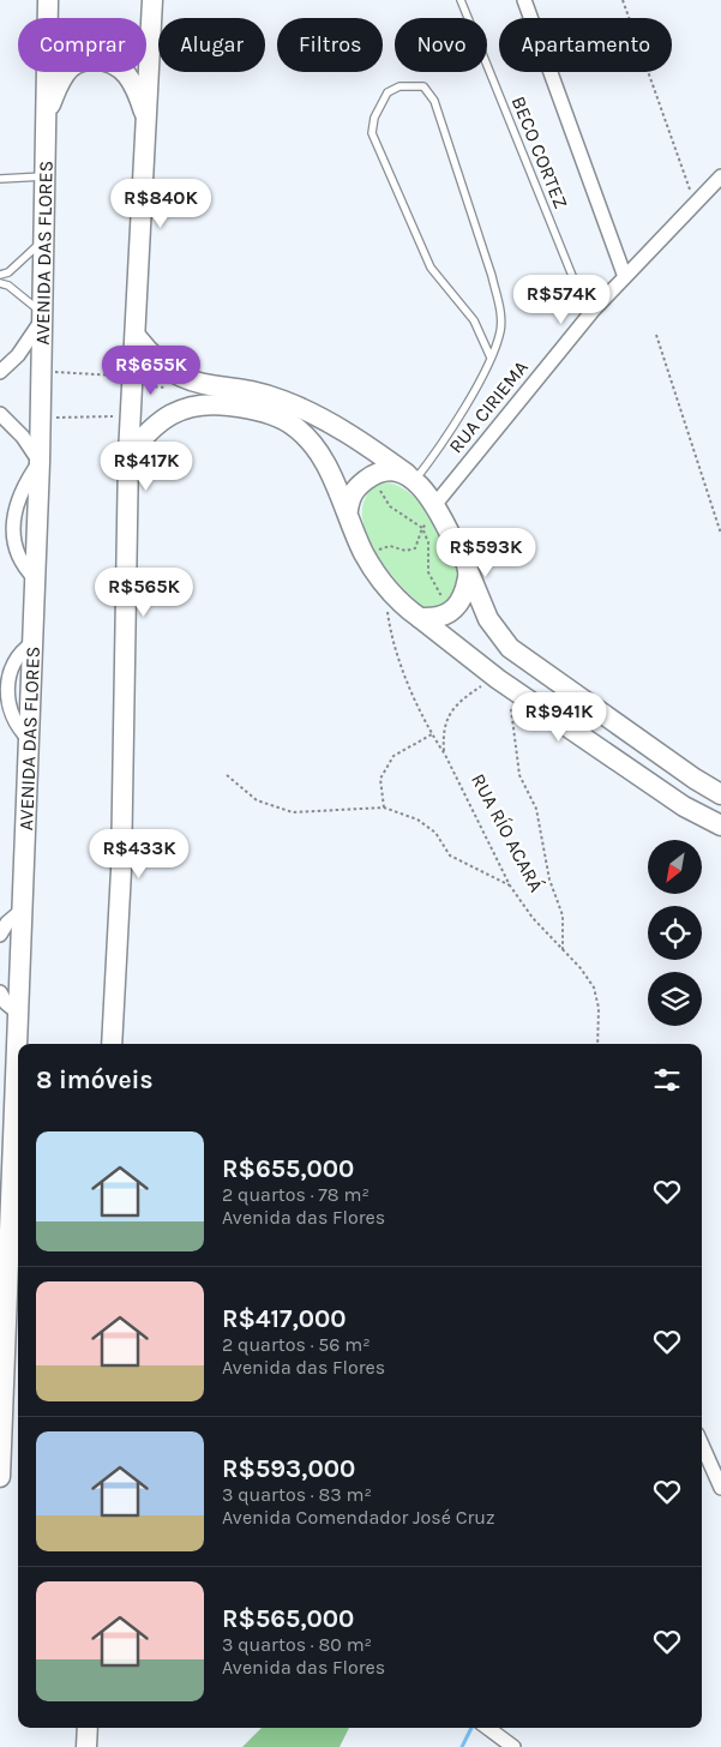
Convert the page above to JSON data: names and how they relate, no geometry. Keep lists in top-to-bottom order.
{
  "streets": {
    "main road": ["AVENIDA DAS FLORES"],
    "street": ["RUA CIRIEMA"],
    "lane": ["BECO CORTEZ"],
    "path": ["RUA RÍO ACARÁ"]
  },
  "crossings": [
    ["BECO CORTEZ", "RUA CIRIEMA"]
  ],
  "north": "bottom left",
  "page": {
    "chip": [
      "Comprar",
      "Alugar",
      "Filtros",
      "Novo",
      "Apartamento"
    ],
    "price": [
      "R$840K",
      "R$574K",
      "R$655K",
      "R$417K",
      "R$593K",
      "R$565K",
      "R$941K",
      "R$433K"
    ],
    "heading": "8 imóveis",
    "list": [
      {
        "name": "R$655,000",
        "note": "2 quartos · 78 m² · Avenida das Flores"
      },
      {
        "name": "R$417,000",
        "note": "2 quartos · 56 m² · Avenida das Flores"
      },
      {
        "name": "R$593,000",
        "note": "3 quartos · 83 m² · Avenida Comendador José Cruz"
      },
      {
        "name": "R$565,000",
        "note": "3 quartos · 80 m² · Avenida das Flores"
      }
    ]
  }
}
